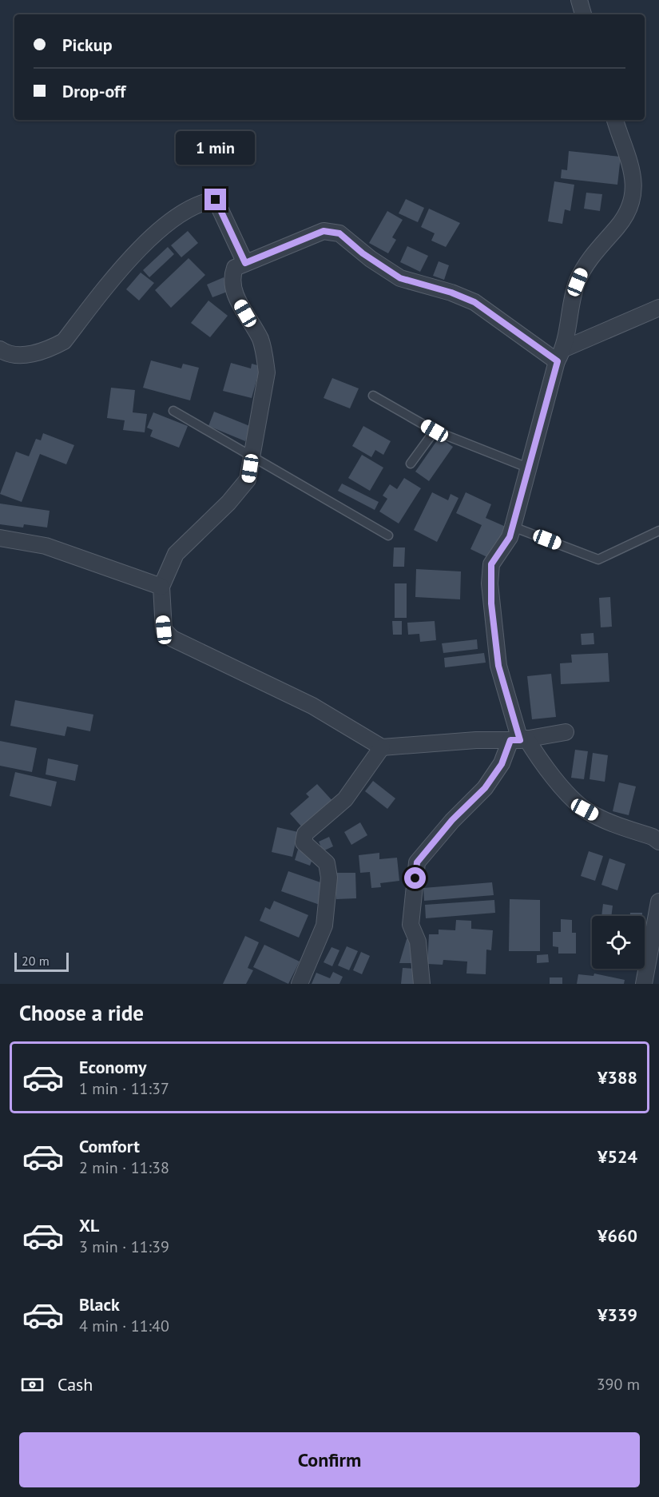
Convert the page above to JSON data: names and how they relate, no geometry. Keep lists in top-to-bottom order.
{
  "scale_bar": "20 m",
  "page": {
    "banner": ["Pickup", "Drop-off"],
    "bubble": "1 min",
    "scale": "20 m",
    "heading": "Choose a ride",
    "list": [
      {
        "name": "Economy",
        "note": "1 min · 11:37",
        "value": "¥388"
      },
      {
        "name": "Comfort",
        "note": "2 min · 11:38",
        "value": "¥524"
      },
      {
        "name": "XL",
        "note": "3 min · 11:39",
        "value": "¥660"
      },
      {
        "name": "Black",
        "note": "4 min · 11:40",
        "value": "¥339"
      }
    ],
    "pay": ["Cash", "390 m"],
    "buttons": "Confirm"
  }
}
